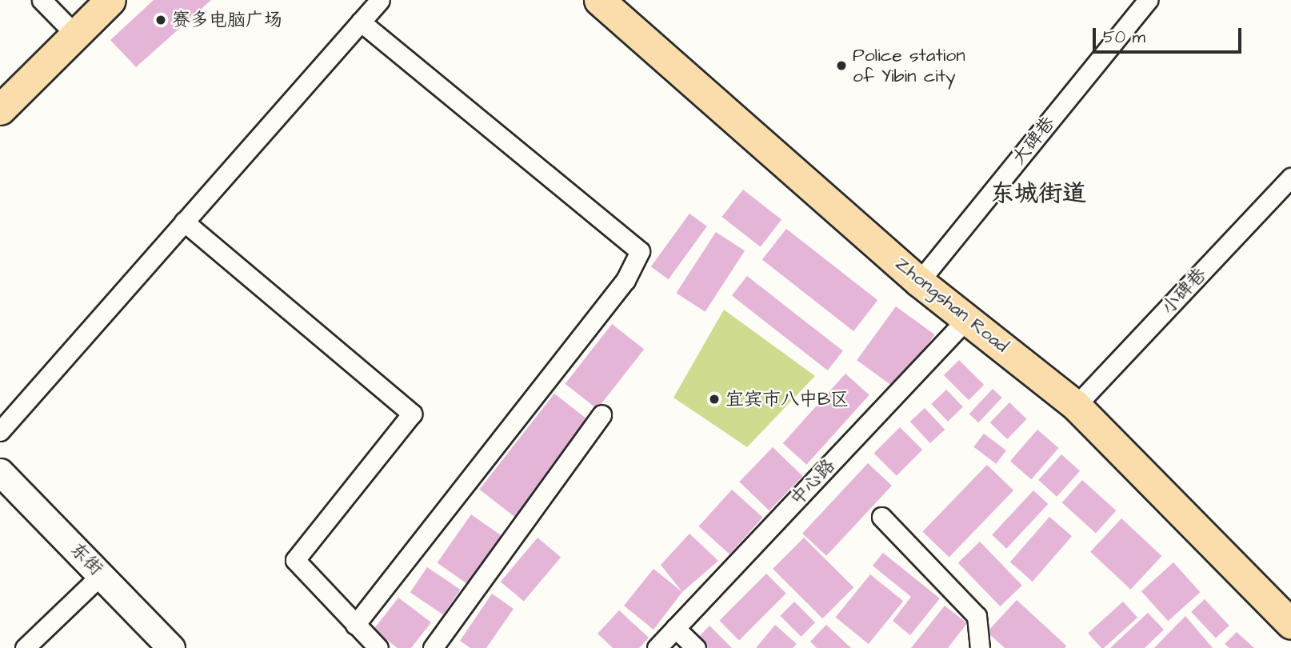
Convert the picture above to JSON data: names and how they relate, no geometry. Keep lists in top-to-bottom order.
{
  "streets": {
    "main road": ["Zhongshan Road", "东街"],
    "street": ["大碑巷", "小碑巷", "中心路"]
  },
  "crossings": [
    ["大碑巷", "Zhongshan Road"],
    ["小碑巷", "Zhongshan Road"],
    ["Zhongshan Road", "中心路"]
  ],
  "districts": ["东城街道"],
  "places": ["赛多电脑广场", "Police station of Yibin city", "宜宾市八中B区"],
  "scale_bar": "50 m"
}
